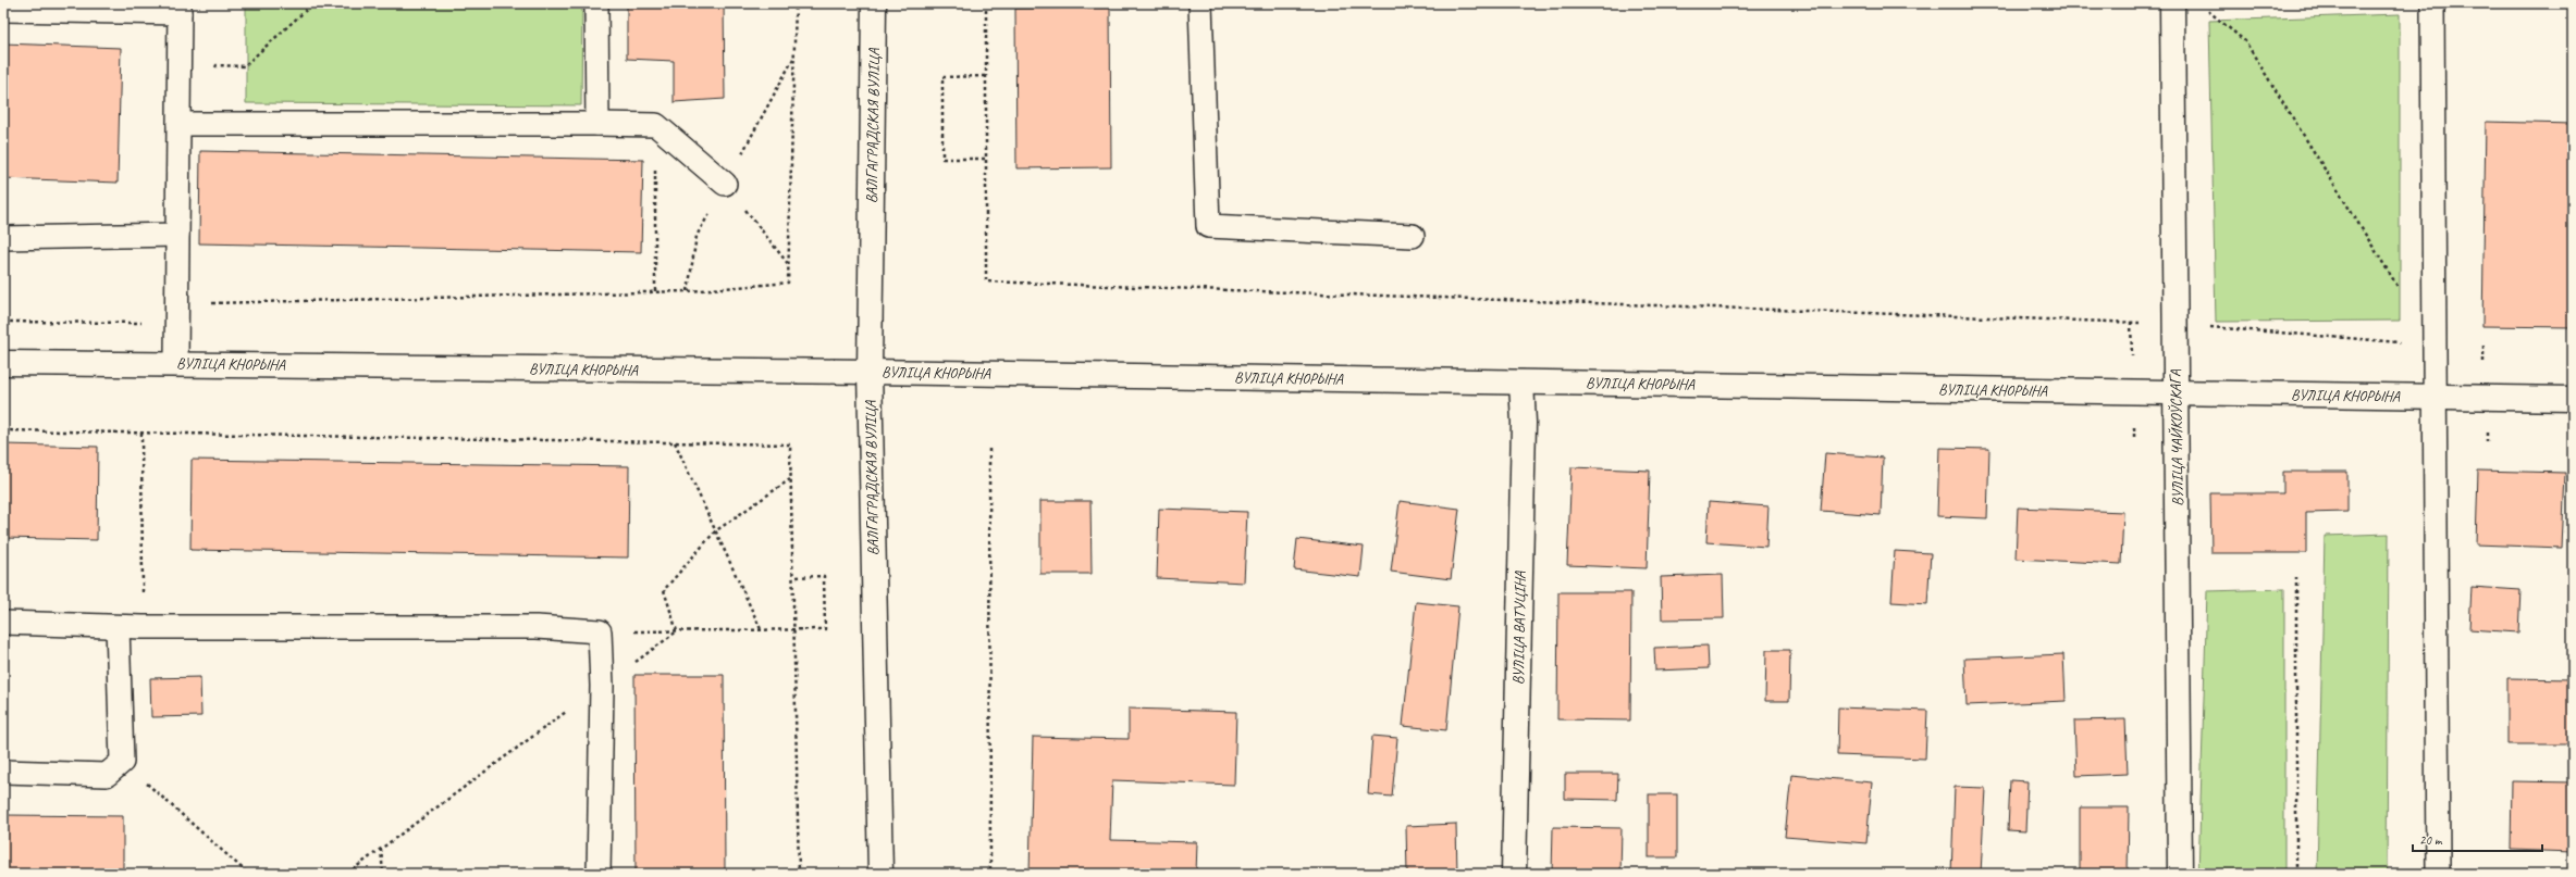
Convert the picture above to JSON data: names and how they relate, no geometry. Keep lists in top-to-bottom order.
{
  "streets": {
    "main road": [
      "ВАЛГАГРАДСКАЯ ВУЛІЦА",
      "ВУЛІЦА КНОРЫНА",
      "ВУЛІЦА ЧАЙКОЎСКАГА",
      "ВУЛІЦА ВАТУЦІНА"
    ]
  },
  "crossings": [
    ["ВАЛГАГРАДСКАЯ ВУЛІЦА", "ВУЛІЦА КНОРЫНА"],
    ["ВУЛІЦА КНОРЫНА", "ВУЛІЦА ЧАЙКОЎСКАГА"],
    ["ВУЛІЦА КНОРЫНА", "ВУЛІЦА ВАТУЦІНА"]
  ],
  "scale_bar": "20 m"
}
